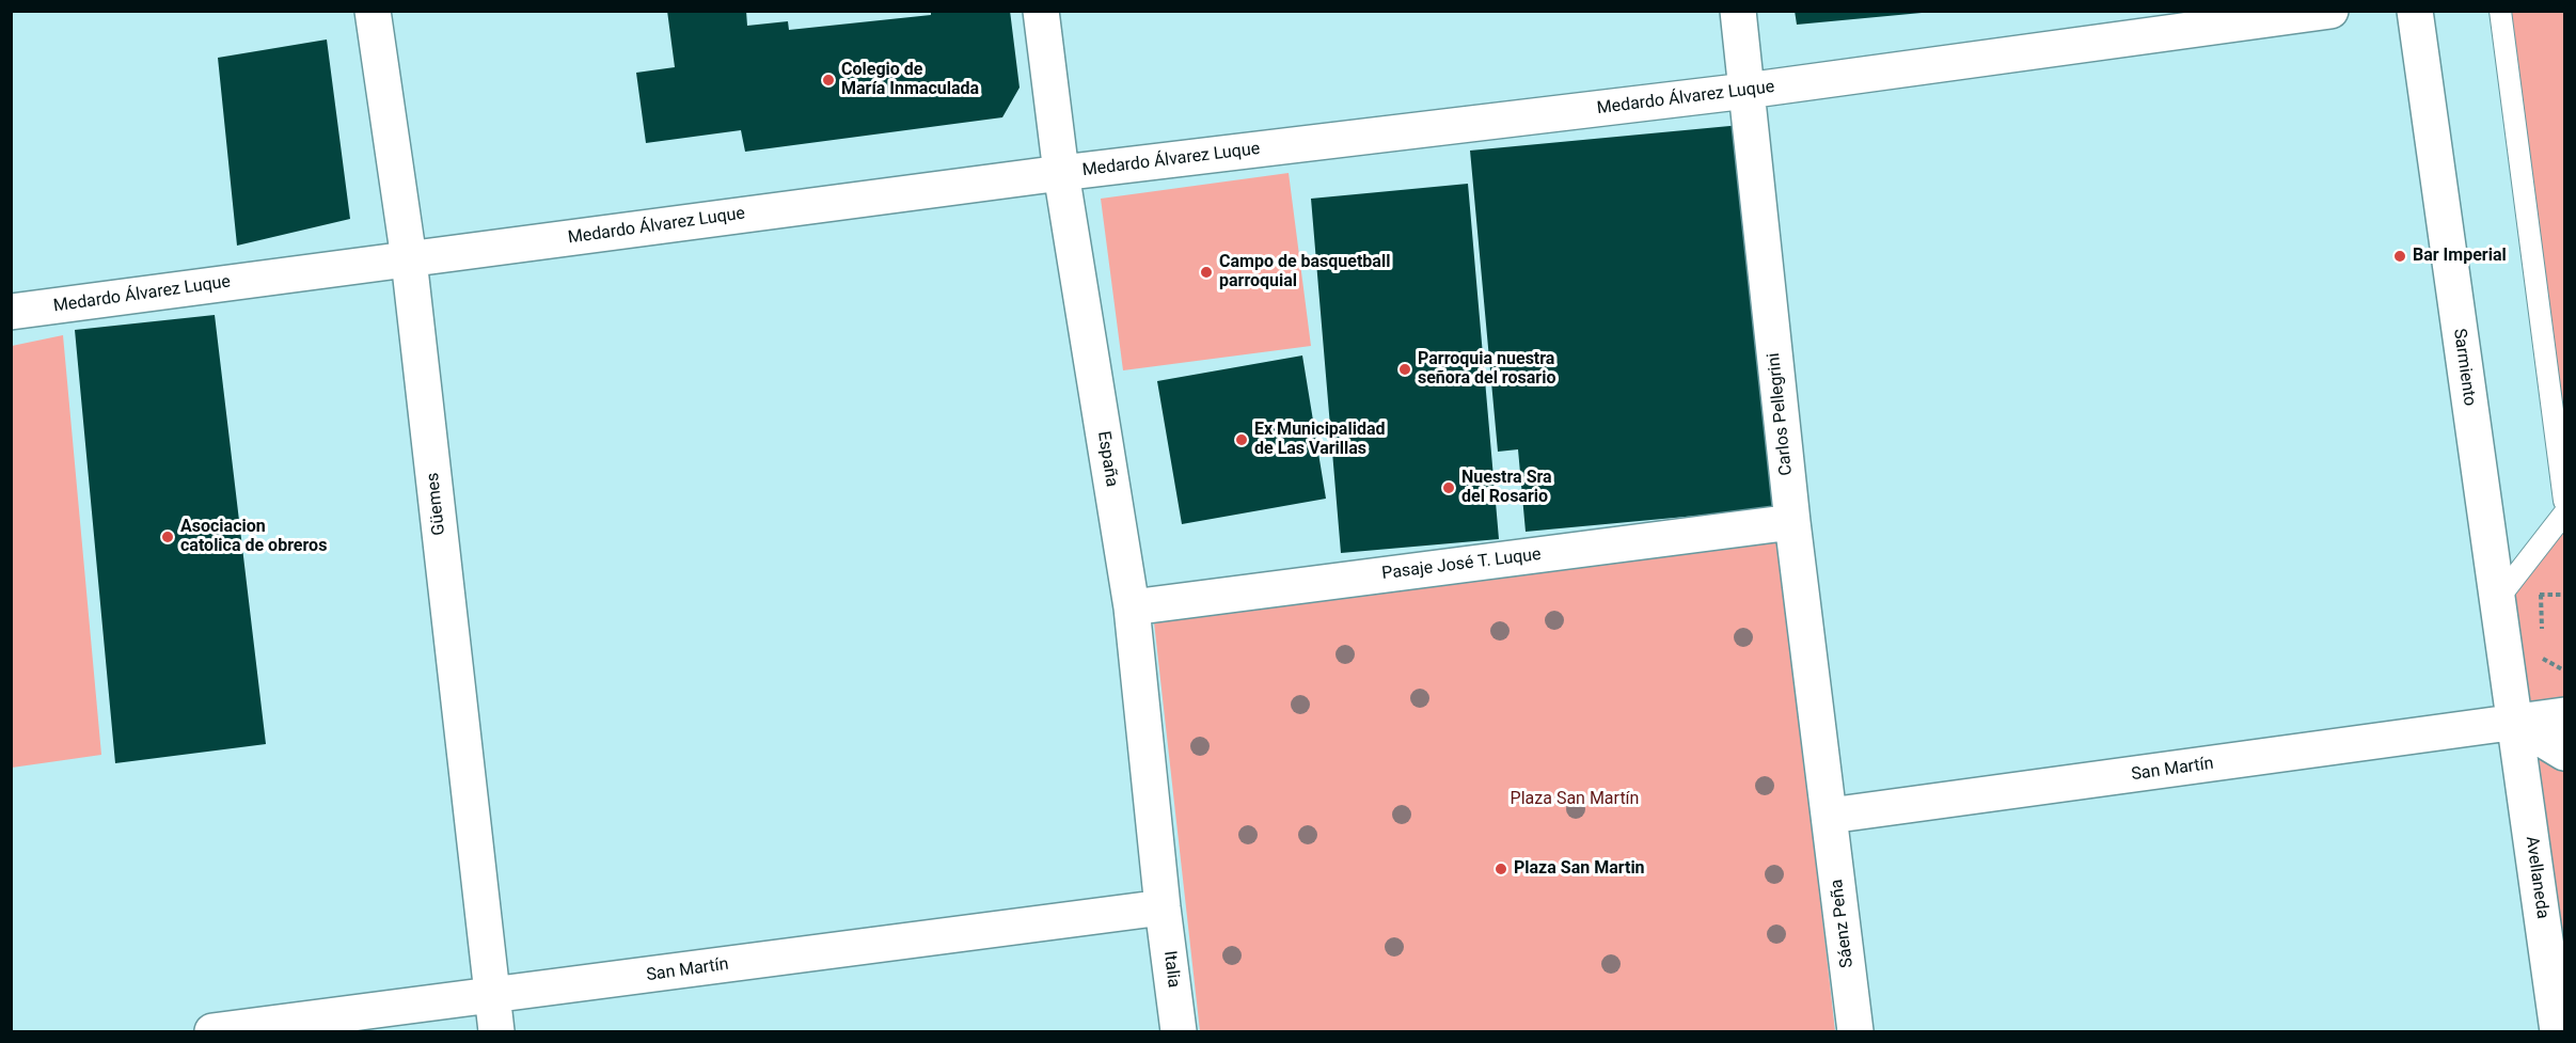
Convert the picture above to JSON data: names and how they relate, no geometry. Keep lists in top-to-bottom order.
{
  "streets": {
    "street": [
      "Medardo Álvarez Luque",
      "Sarmiento",
      "Carlos Pellegrini",
      "España",
      "Güemes",
      "Pasaje José T. Luque",
      "San Martín",
      "Avellaneda",
      "Sáenz Peña",
      "Italia"
    ]
  },
  "crossings": [
    ["Medardo Álvarez Luque", "Carlos Pellegrini"],
    ["Medardo Álvarez Luque", "España"],
    ["Medardo Álvarez Luque", "Güemes"],
    ["Sarmiento", "San Martín"],
    ["Sarmiento", "Avellaneda"],
    ["Carlos Pellegrini", "Pasaje José T. Luque"],
    ["Carlos Pellegrini", "San Martín"],
    ["Carlos Pellegrini", "Sáenz Peña"],
    ["España", "Pasaje José T. Luque"],
    ["España", "San Martín"],
    ["España", "Italia"],
    ["Güemes", "San Martín"],
    ["San Martín", "Avellaneda"],
    ["San Martín", "Sáenz Peña"],
    ["San Martín", "Italia"]
  ],
  "parks": ["Plaza San Martín"],
  "places": [
    "Colegio de María Inmaculada",
    "Bar Imperial",
    "Campo de basquetball parroquial",
    "Parroquia nuestra señora del rosario",
    "Ex Municipalidad de Las Varillas",
    "Nuestra Sra del Rosario",
    "Asociacion catolica de obreros",
    "Plaza San Martin"
  ]
}
